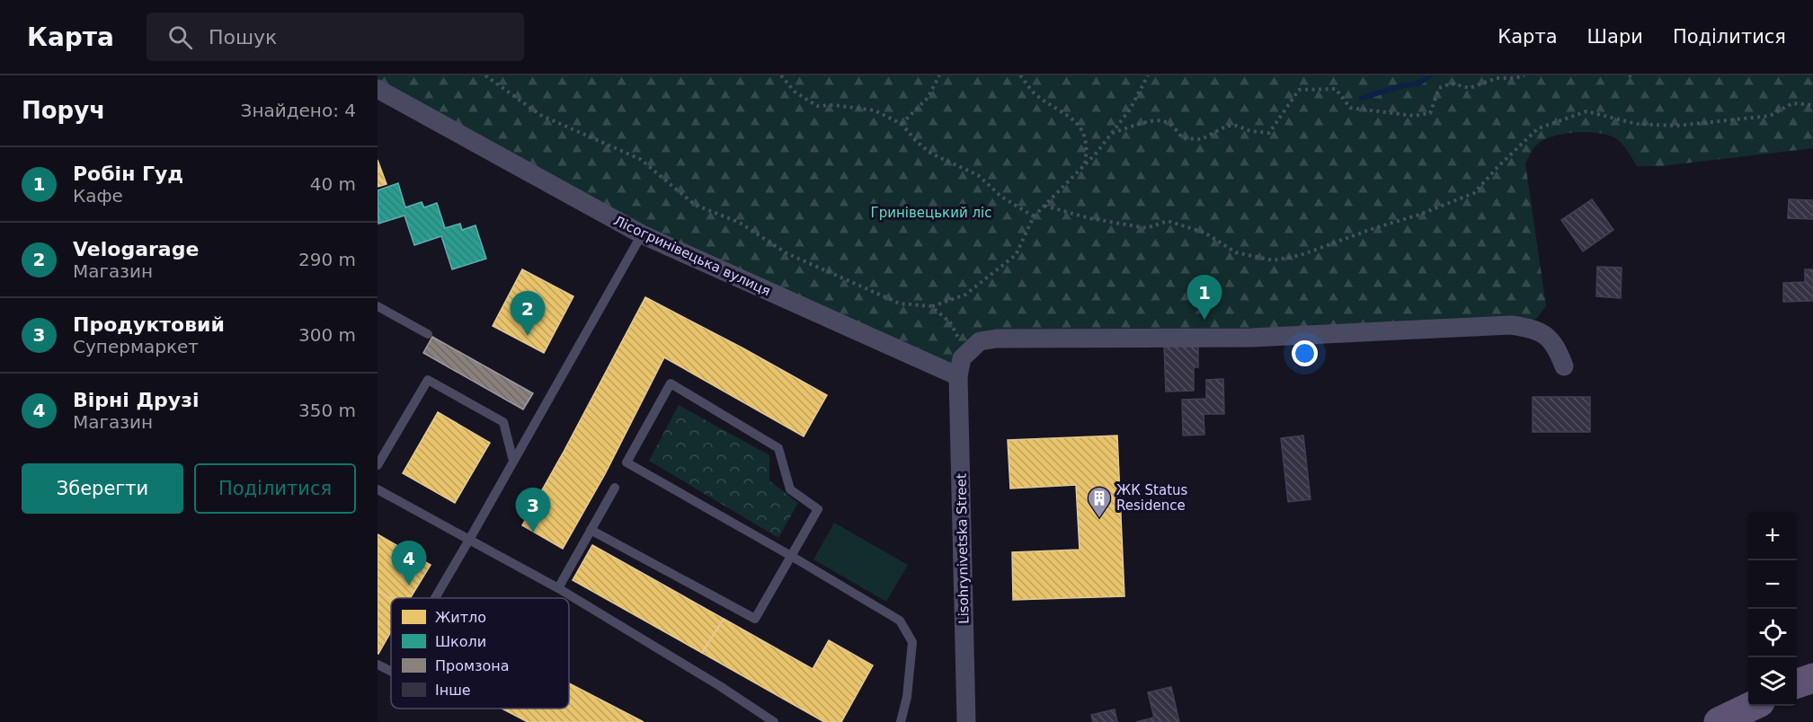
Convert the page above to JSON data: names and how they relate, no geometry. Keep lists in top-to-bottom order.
{
  "streets": {
    "street": ["Лісогринівецька вулиця", "Lisohrynivetska Street"]
  },
  "crossings": [
    ["Лісогринівецька вулиця", "Lisohrynivetska Street"]
  ],
  "parks": ["Гринівецький ліс"],
  "places": {
    "building": ["ЖК Status Residence"]
  },
  "legend": [
    "Житло",
    "Школи",
    "Промзона",
    "Інше"
  ],
  "page": {
    "header": "Карта",
    "search": "Пошук",
    "nav": ["Карта", "Шари", "Поділитися"],
    "heading": ["Поруч", "Знайдено: 4"],
    "list": [
      {
        "mark": "1",
        "name": "Робін Гуд",
        "note": "Кафе",
        "value": "40 m"
      },
      {
        "mark": "2",
        "name": "Velogarage",
        "note": "Магазин",
        "value": "290 m"
      },
      {
        "mark": "3",
        "name": "Продуктовий",
        "note": "Супермаркет",
        "value": "300 m"
      },
      {
        "mark": "4",
        "name": "Вірні Друзі",
        "note": "Магазин",
        "value": "350 m"
      }
    ],
    "pins": [
      "1",
      "2",
      "3",
      "4"
    ],
    "buttons": ["Зберегти", "Поділитися"],
    "map_buttons": ["+", "−"]
  }
}
